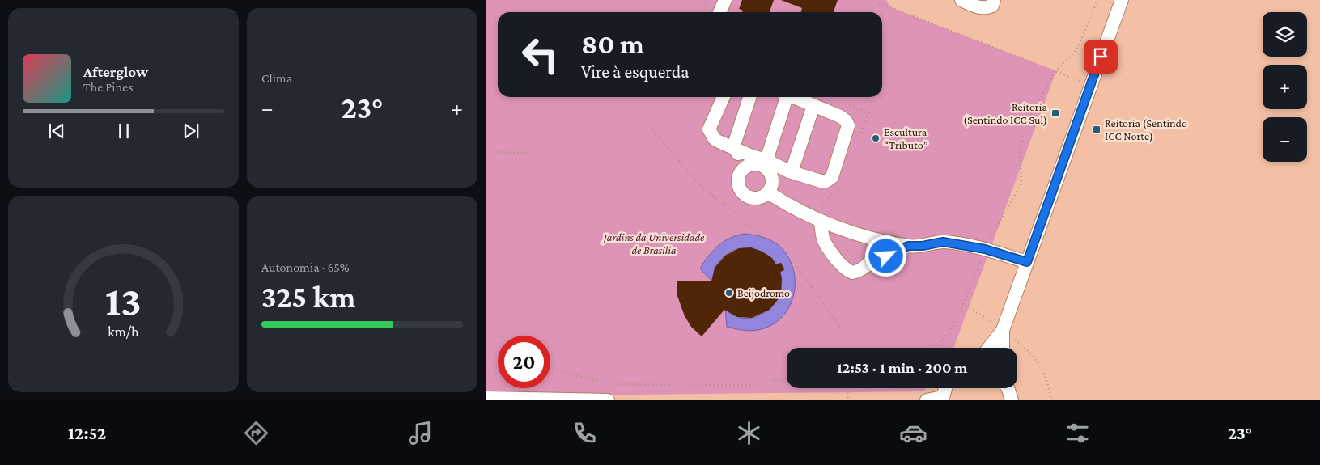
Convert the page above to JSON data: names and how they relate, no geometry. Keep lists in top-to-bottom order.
{
  "parks": ["Jardins da Universidade de Brasília"],
  "places": {
    "transit": ["Reitoria (Sentindo ICC Sul)", "Reitoria (Sentindo ICC Norte)"],
    "other": ["Escultura “Tributo”", "Beijodromo"]
  },
  "page": {
    "tile": [
      "Clima",
      ["Autonomia · 65%", "325 km"]
    ],
    "map_buttons": ["+", "−"],
    "turn": ["80 m", "Vire à esquerda"],
    "song": ["Afterglow", "The Pines"],
    "heat": ["−", "23°", "+"],
    "limit": "20",
    "trip": "12:53 · 1 min · 200 m",
    "tabs": ["12:52", "23°"],
    "gauge": ["13", "km/h"]
  }
}
